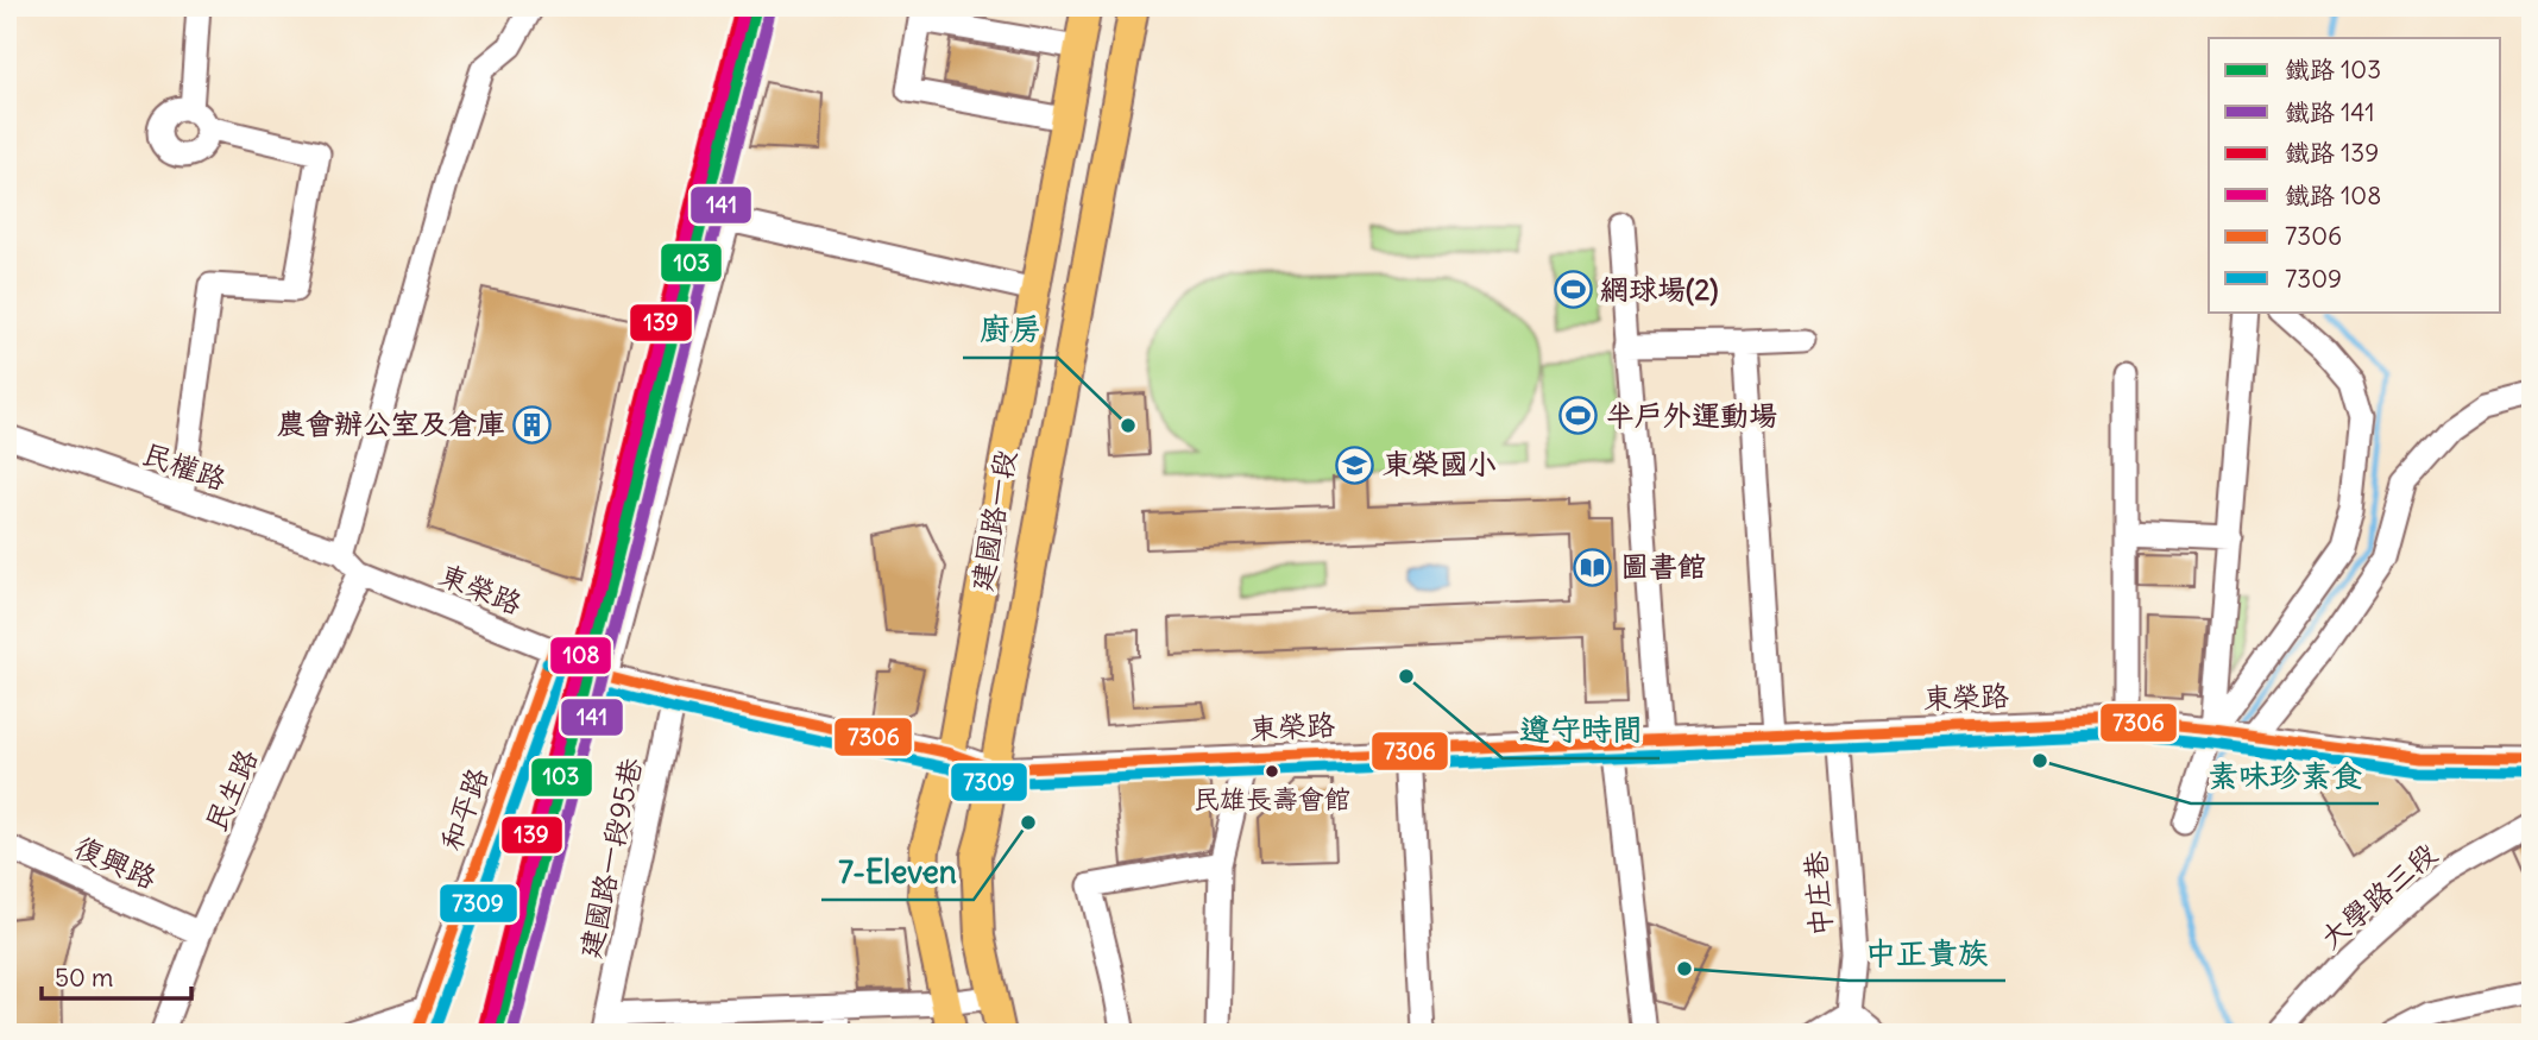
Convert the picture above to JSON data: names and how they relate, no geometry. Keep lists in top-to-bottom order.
{
  "streets": {
    "main road": ["建國路一段"],
    "street": [
      "民權路",
      "東榮路",
      "民生路",
      "和平路",
      "建國路一段95巷",
      "復興路",
      "中庄巷",
      "大學路三段"
    ]
  },
  "crossings": [
    ["民權路", "東榮路"],
    ["建國路一段", "東榮路"],
    ["東榮路", "民生路"],
    ["東榮路", "和平路"],
    ["東榮路", "建國路一段95巷"],
    ["東榮路", "中庄巷"],
    ["民生路", "復興路"]
  ],
  "places": {
    "sports": ["網球場(2)", "半戶外運動場"],
    "building": ["農會辦公室及倉庫"],
    "other": [
      "廚房",
      "遵守時間",
      "素味珍素食",
      "民雄長壽會館",
      "7-Eleven",
      "中正貴族"
    ],
    "school or university": ["東榮國小"],
    "library": ["圖書館"]
  },
  "lines": [
    "rail line 103",
    "rail line 139",
    "rail line 108",
    "rail line 141",
    "transit line 7306",
    "transit line 7309"
  ],
  "legend": [
    "鐵路 103",
    "鐵路 141",
    "鐵路 139",
    "鐵路 108",
    "7306",
    "7309"
  ],
  "scale_bar": "50 m"
}
